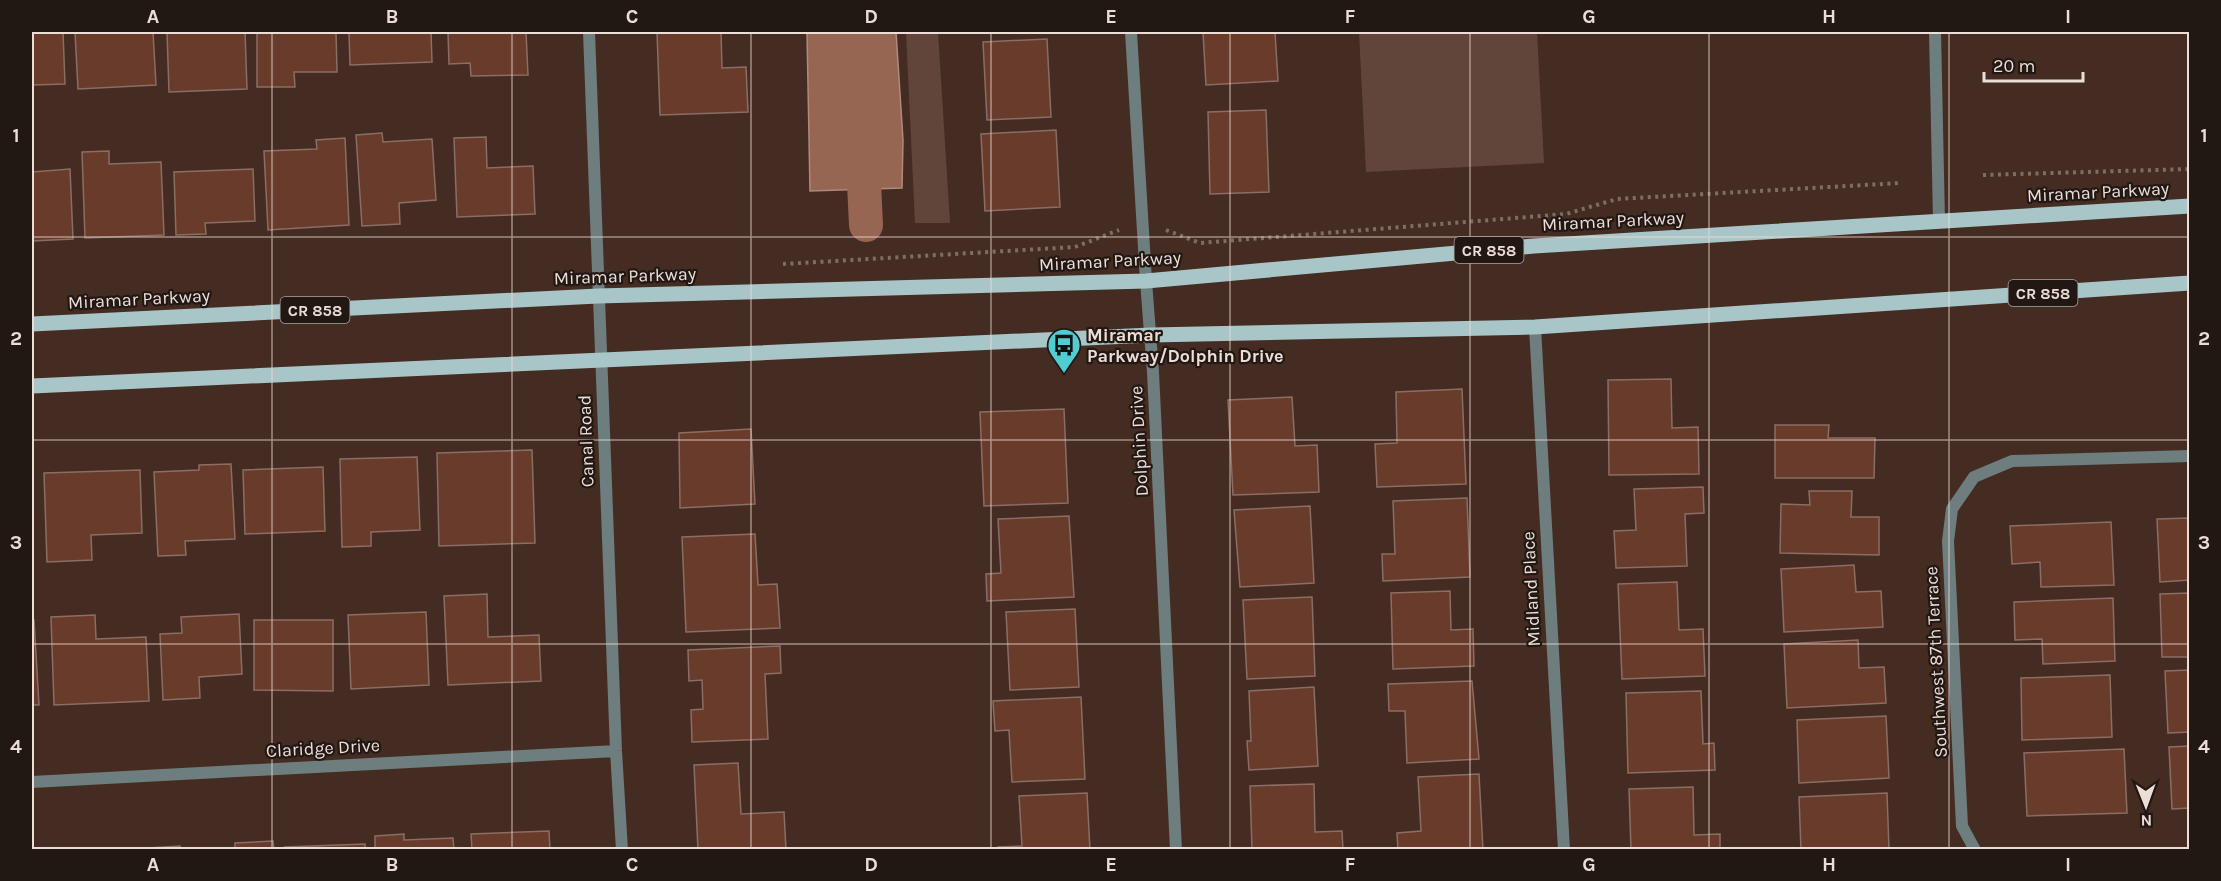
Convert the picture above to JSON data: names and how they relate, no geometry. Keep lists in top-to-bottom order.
{
  "streets": {
    "main road": ["Miramar Parkway", "CR 858"],
    "street": [
      "Canal Road",
      "Dolphin Drive",
      "Midland Place",
      "Southwest 87th Terrace",
      "Claridge Drive"
    ]
  },
  "crossings": [
    ["Miramar Parkway", "Canal Road"],
    ["Miramar Parkway", "Dolphin Drive"],
    ["CR 858", "Canal Road"],
    ["CR 858", "Dolphin Drive"],
    ["CR 858", "Midland Place"],
    ["Canal Road", "Claridge Drive"]
  ],
  "places": {
    "bus stop": ["Miramar Parkway/Dolphin Drive"]
  },
  "scale_bar": "20 m",
  "north": "bottom",
  "grid": {
    "columns": [
      "A",
      "B",
      "C",
      "D",
      "E",
      "F",
      "G",
      "H",
      "I"
    ],
    "rows": [
      "1",
      "2",
      "3",
      "4"
    ]
  }
}
